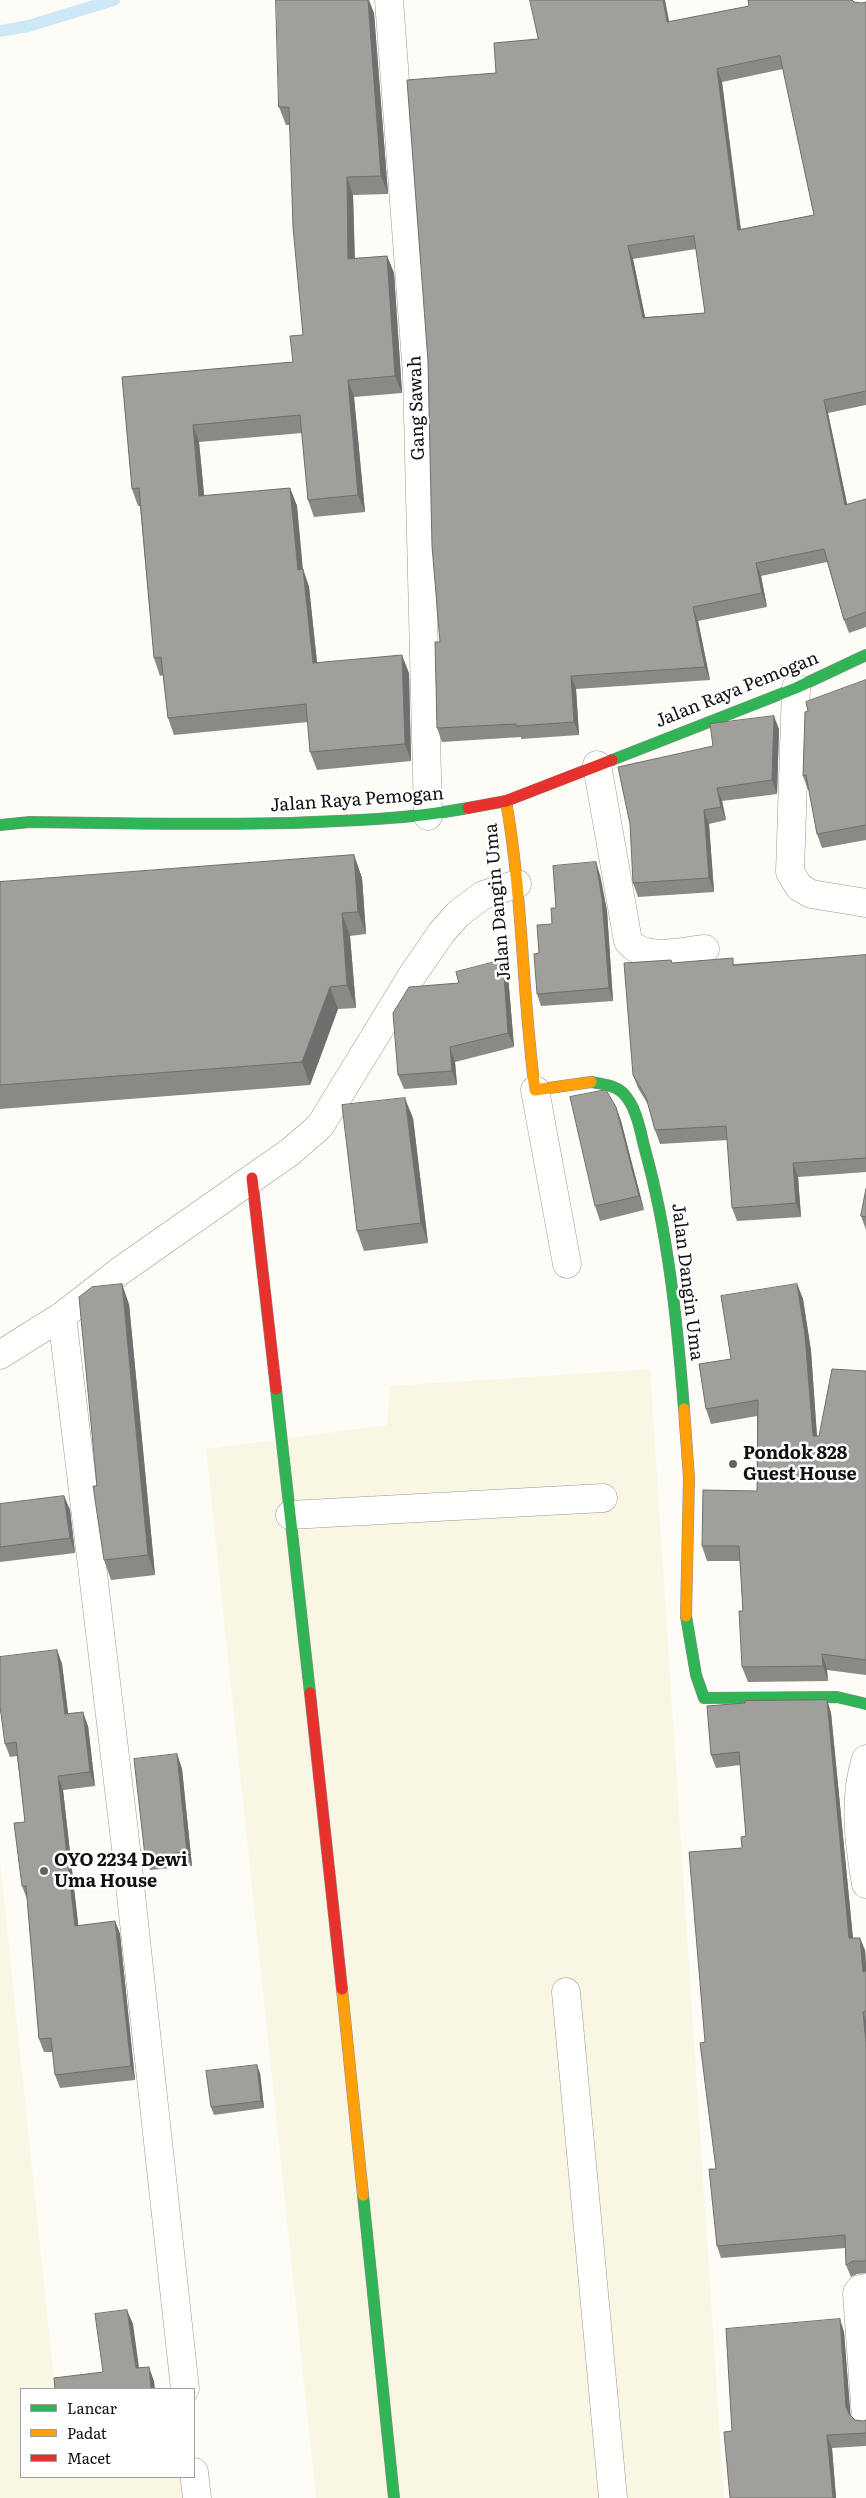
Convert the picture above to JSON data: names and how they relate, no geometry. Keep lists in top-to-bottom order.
{
  "streets": {
    "street": ["Gang Sawah", "Jalan Raya Pemogan", "Jalan Dangin Uma"]
  },
  "crossings": [
    ["Gang Sawah", "Jalan Raya Pemogan"],
    ["Jalan Raya Pemogan", "Jalan Dangin Uma"]
  ],
  "places": ["Pondok 828 Guest House", "OYO 2234 Dewi Uma House"],
  "legend": ["Lancar", "Padat", "Macet"]
}
